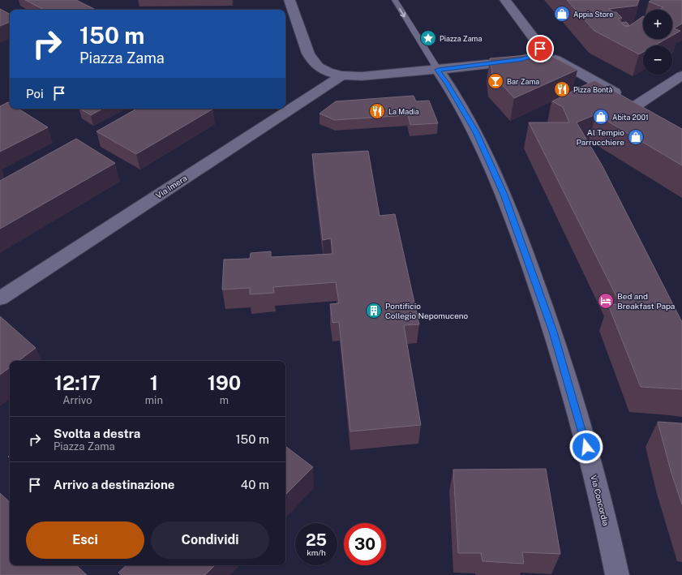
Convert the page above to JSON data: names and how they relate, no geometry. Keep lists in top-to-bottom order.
{
  "streets": {
    "street": ["Via Imera", "Via Concordia"]
  },
  "places": {
    "shop": ["Appia Store", "Abita 2001", "Al Tempio Parrucchiere"],
    "place": ["Piazza Zama"],
    "bar": ["Bar Zama"],
    "restaurant": ["Pizza Bontà", "La Madia"],
    "hotel": ["Bed and Breakfast Papa"],
    "building": ["Pontificio Collegio Nepomuceno"]
  },
  "page": {
    "map_buttons": ["+", "−"],
    "turn": ["150 m", "Piazza Zama"],
    "then": "Poi",
    "eta": [
      "12:17",
      "Arrivo",
      "1",
      "min",
      "190",
      "m"
    ],
    "list": [
      {
        "name": "Svolta a destra",
        "note": "Piazza Zama",
        "value": "150 m"
      },
      {
        "name": "Arrivo a destinazione",
        "value": "40 m"
      }
    ],
    "buttons": ["Esci", "Condividi"],
    "speed": "25 km/h",
    "limit": "30"
  }
}
